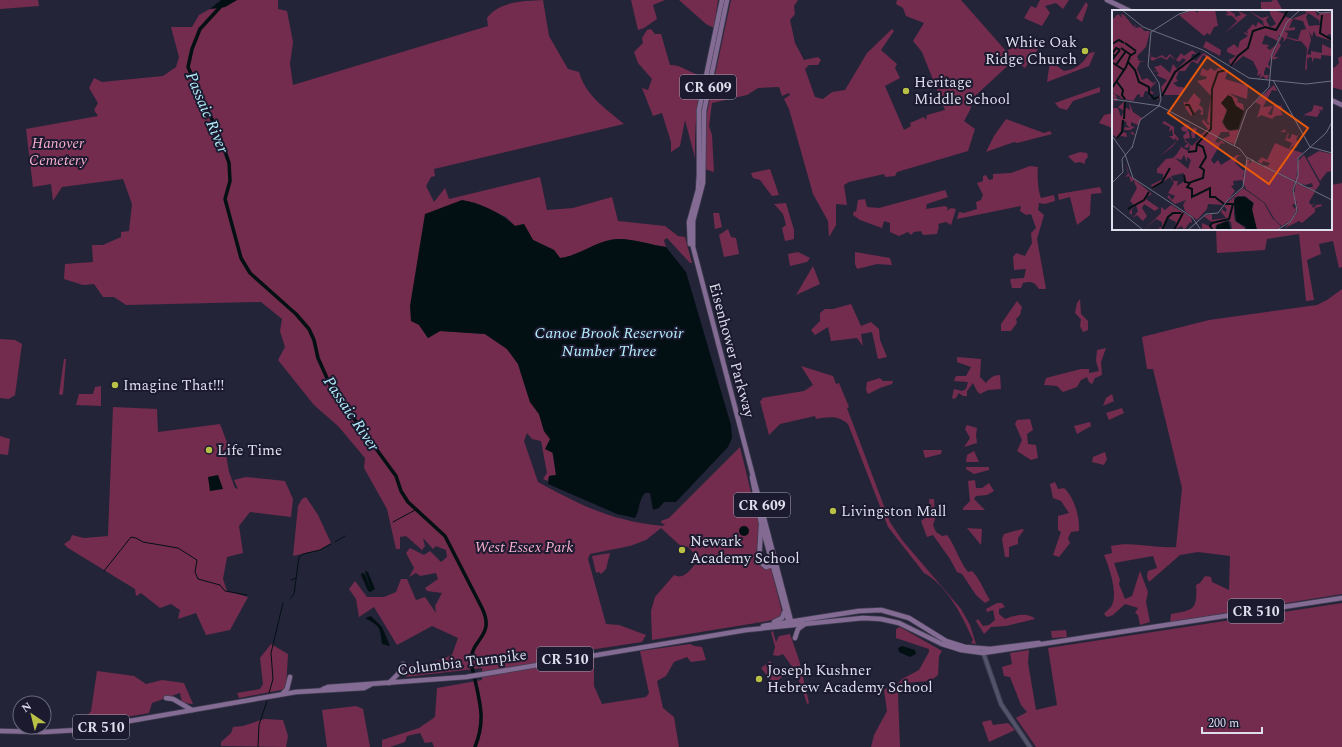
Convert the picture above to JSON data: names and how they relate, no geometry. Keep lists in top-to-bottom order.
{
  "streets": {
    "main road": [
      "CR 609",
      "Eisenhower Parkway",
      "CR 510",
      "Columbia Turnpike"
    ]
  },
  "crossings": [
    ["Eisenhower Parkway", "Columbia Turnpike"]
  ],
  "water": ["Passaic River", "Canoe Brook Reservoir Number Three"],
  "parks": ["Hanover Cemetery", "West Essex Park"],
  "places": [
    "White Oak Ridge Church",
    "Heritage Middle School",
    "Imagine That!!!",
    "Life Time",
    "Livingston Mall",
    "Newark Academy School",
    "Joseph Kushner Hebrew Academy School"
  ],
  "scale_bar": "200 m",
  "north": "top left"
}
